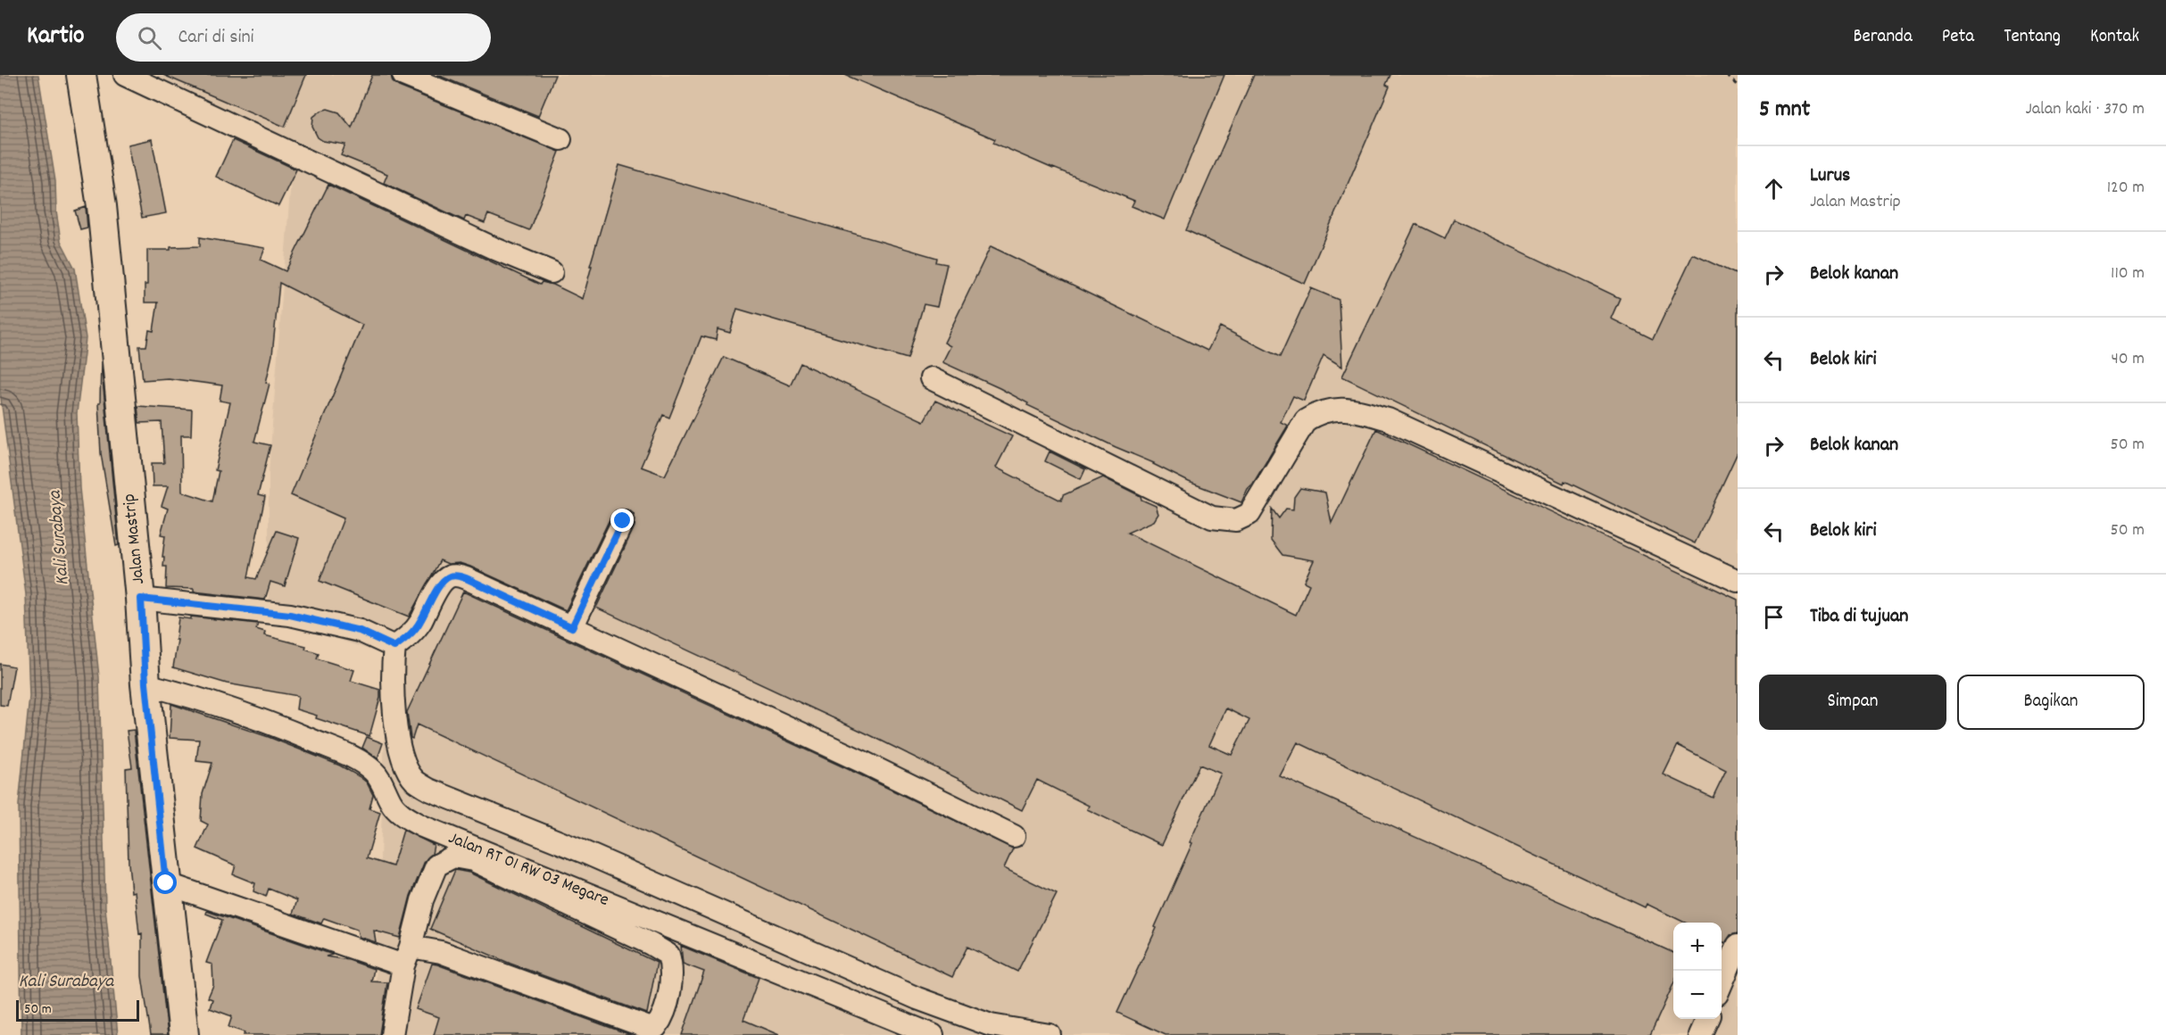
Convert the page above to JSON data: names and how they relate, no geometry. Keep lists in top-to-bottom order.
{
  "streets": {
    "main road": ["Jalan Mastrip"],
    "street": ["Jalan RT 01 RW 03 Megare"]
  },
  "crossings": [
    ["Jalan Mastrip", "Jalan RT 01 RW 03 Megare"]
  ],
  "water": ["Kali Surabaya"],
  "scale_bar": "50 m",
  "page": {
    "header": "Kartio",
    "search": "Cari di sini",
    "nav": [
      "Beranda",
      "Peta",
      "Tentang",
      "Kontak"
    ],
    "heading": ["5 mnt", "Jalan kaki · 370 m"],
    "list": [
      ["Lurus", "Jalan Mastrip", "120 m"],
      ["Belok kanan", "110 m"],
      ["Belok kiri", "40 m"],
      ["Belok kanan", "50 m"],
      ["Belok kiri", "50 m"],
      "Tiba di tujuan"
    ],
    "buttons": ["Simpan", "Bagikan"],
    "map_buttons": ["+", "−"],
    "scale": "50 m"
  }
}
